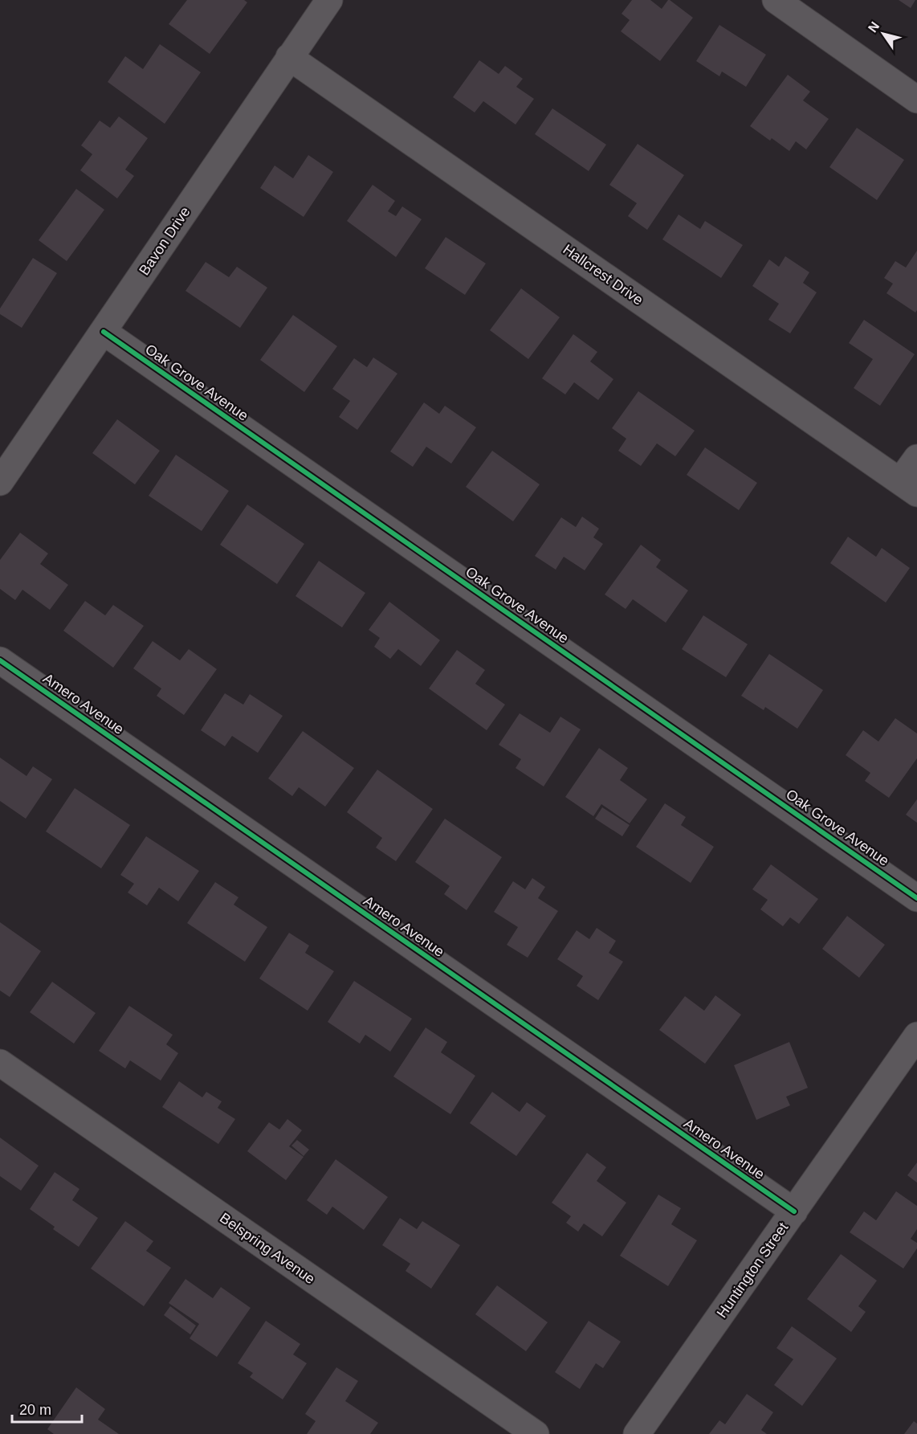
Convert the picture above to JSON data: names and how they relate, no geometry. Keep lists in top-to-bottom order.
{
  "streets": {
    "street": [
      "Bavon Drive",
      "Hallcrest Drive",
      "Oak Grove Avenue",
      "Amero Avenue",
      "Belspring Avenue",
      "Huntington Street"
    ]
  },
  "crossings": [
    ["Bavon Drive", "Hallcrest Drive"],
    ["Bavon Drive", "Oak Grove Avenue"],
    ["Amero Avenue", "Huntington Street"]
  ],
  "scale_bar": "20 m",
  "north": "top left"
}
